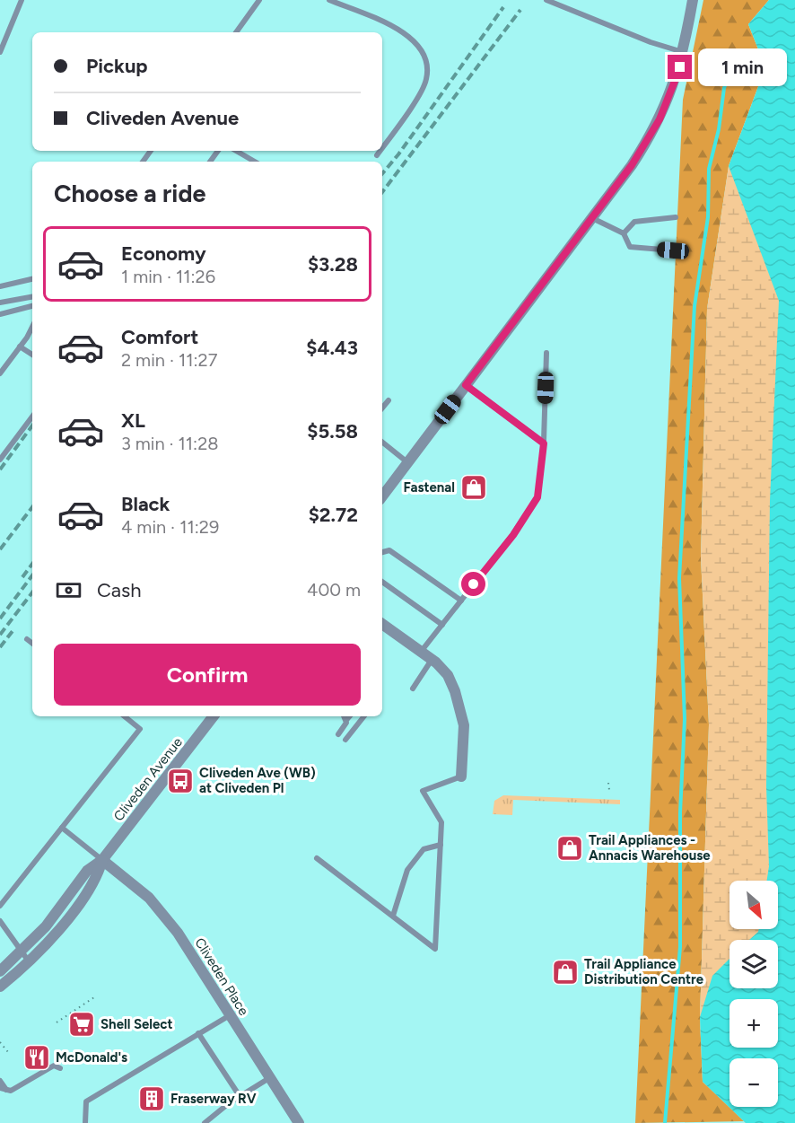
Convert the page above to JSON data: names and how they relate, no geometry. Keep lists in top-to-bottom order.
{
  "streets": {
    "street": ["Cliveden Avenue", "Cliveden Place"]
  },
  "crossings": [
    ["Cliveden Avenue", "Cliveden Place"]
  ],
  "places": {
    "shop": ["Fastenal", "Trail Appliances - Annacis Warehouse", "Trail Appliance Distribution Centre"],
    "bus stop": ["Cliveden Ave (WB) at Cliveden Pl"],
    "supermarket": ["Shell Select"],
    "restaurant": ["McDonald's"],
    "building": ["Fraserway RV"]
  },
  "north": "bottom right",
  "page": {
    "banner": ["Pickup", "Cliveden Avenue"],
    "bubble": "1 min",
    "heading": "Choose a ride",
    "list": [
      {
        "name": "Economy",
        "note": "1 min · 11:26",
        "value": "$3.28"
      },
      {
        "name": "Comfort",
        "note": "2 min · 11:27",
        "value": "$4.43"
      },
      {
        "name": "XL",
        "note": "3 min · 11:28",
        "value": "$5.58"
      },
      {
        "name": "Black",
        "note": "4 min · 11:29",
        "value": "$2.72"
      }
    ],
    "pay": ["Cash", "400 m"],
    "buttons": "Confirm",
    "map_buttons": ["+", "−"]
  }
}
